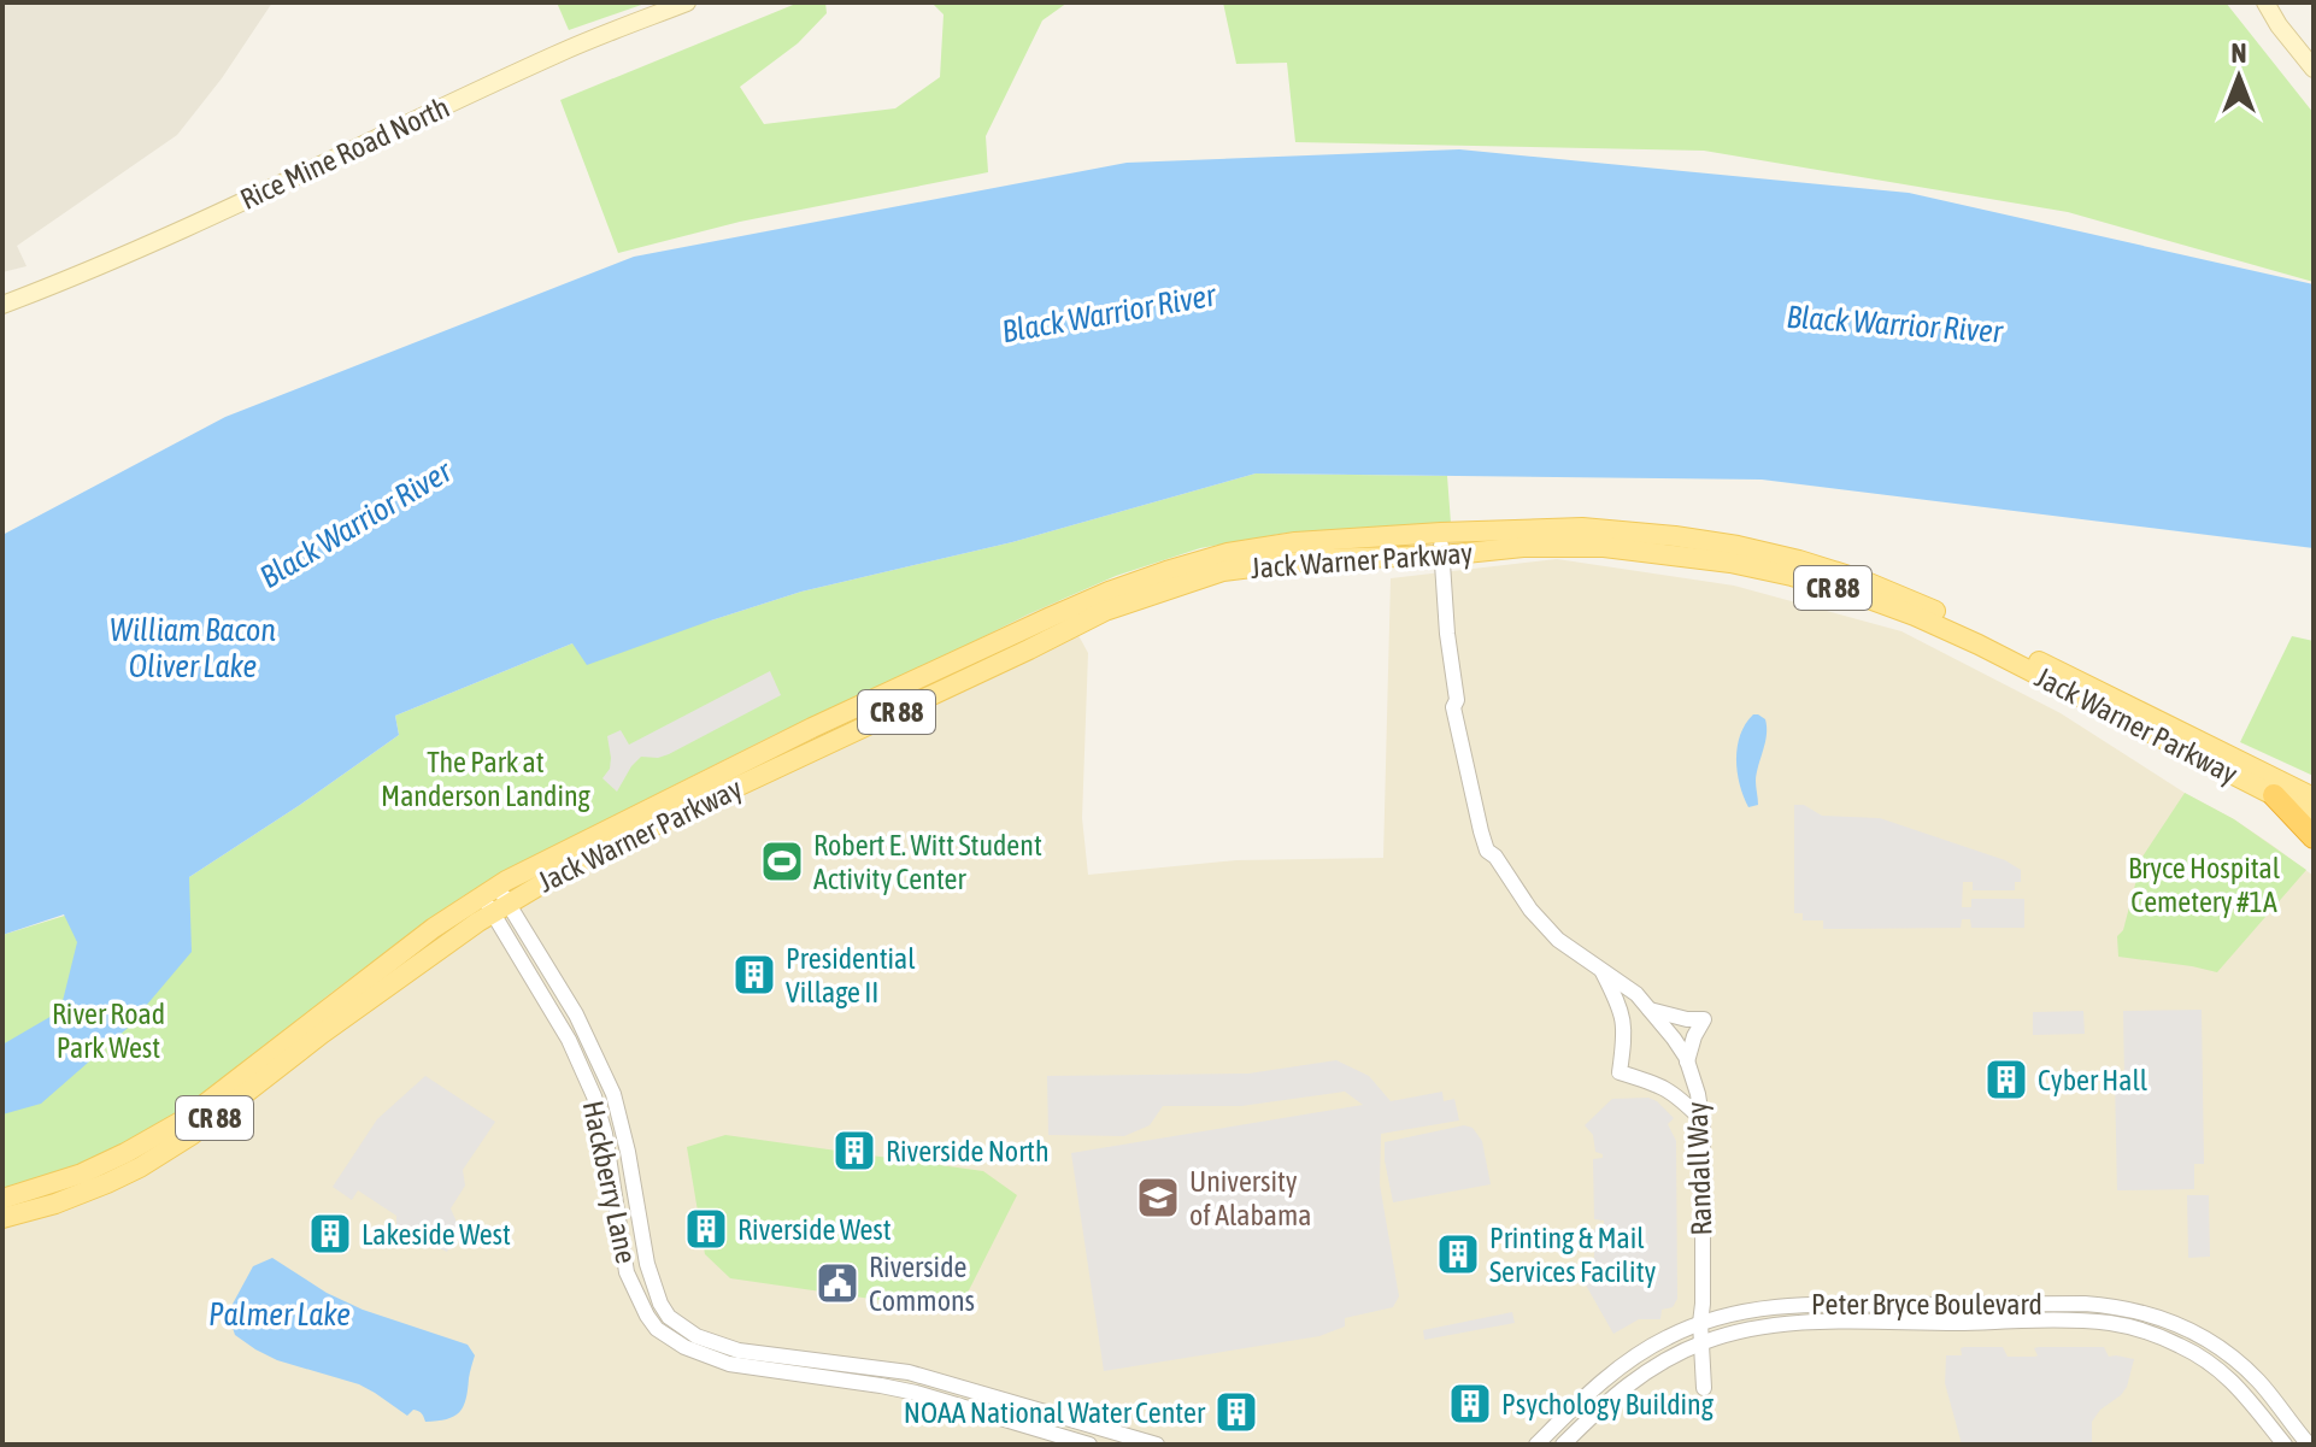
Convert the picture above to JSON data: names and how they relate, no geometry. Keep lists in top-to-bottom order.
{
  "streets": {
    "main road": ["Rice Mine Road North", "Jack Warner Parkway", "CR 88"],
    "street": ["Randall Way", "Hackberry Lane", "Peter Bryce Boulevard"]
  },
  "crossings": [
    ["Jack Warner Parkway", "Randall Way"],
    ["Jack Warner Parkway", "Hackberry Lane"],
    ["Randall Way", "Peter Bryce Boulevard"]
  ],
  "water": ["Black Warrior River", "William Bacon Oliver Lake", "Palmer Lake"],
  "parks": ["The Park at Manderson Landing", "Bryce Hospital Cemetery #1A", "River Road Park West"],
  "places": {
    "sports": ["Robert E. Witt Student Activity Center"],
    "building": [
      "Presidential Village II",
      "Cyber Hall",
      "Riverside North",
      "Riverside West",
      "Lakeside West",
      "Printing & Mail Services Facility",
      "Psychology Building",
      "NOAA National Water Center"
    ],
    "school or university": ["University of Alabama"],
    "public building": ["Riverside Commons"]
  },
  "north": "top"
}
